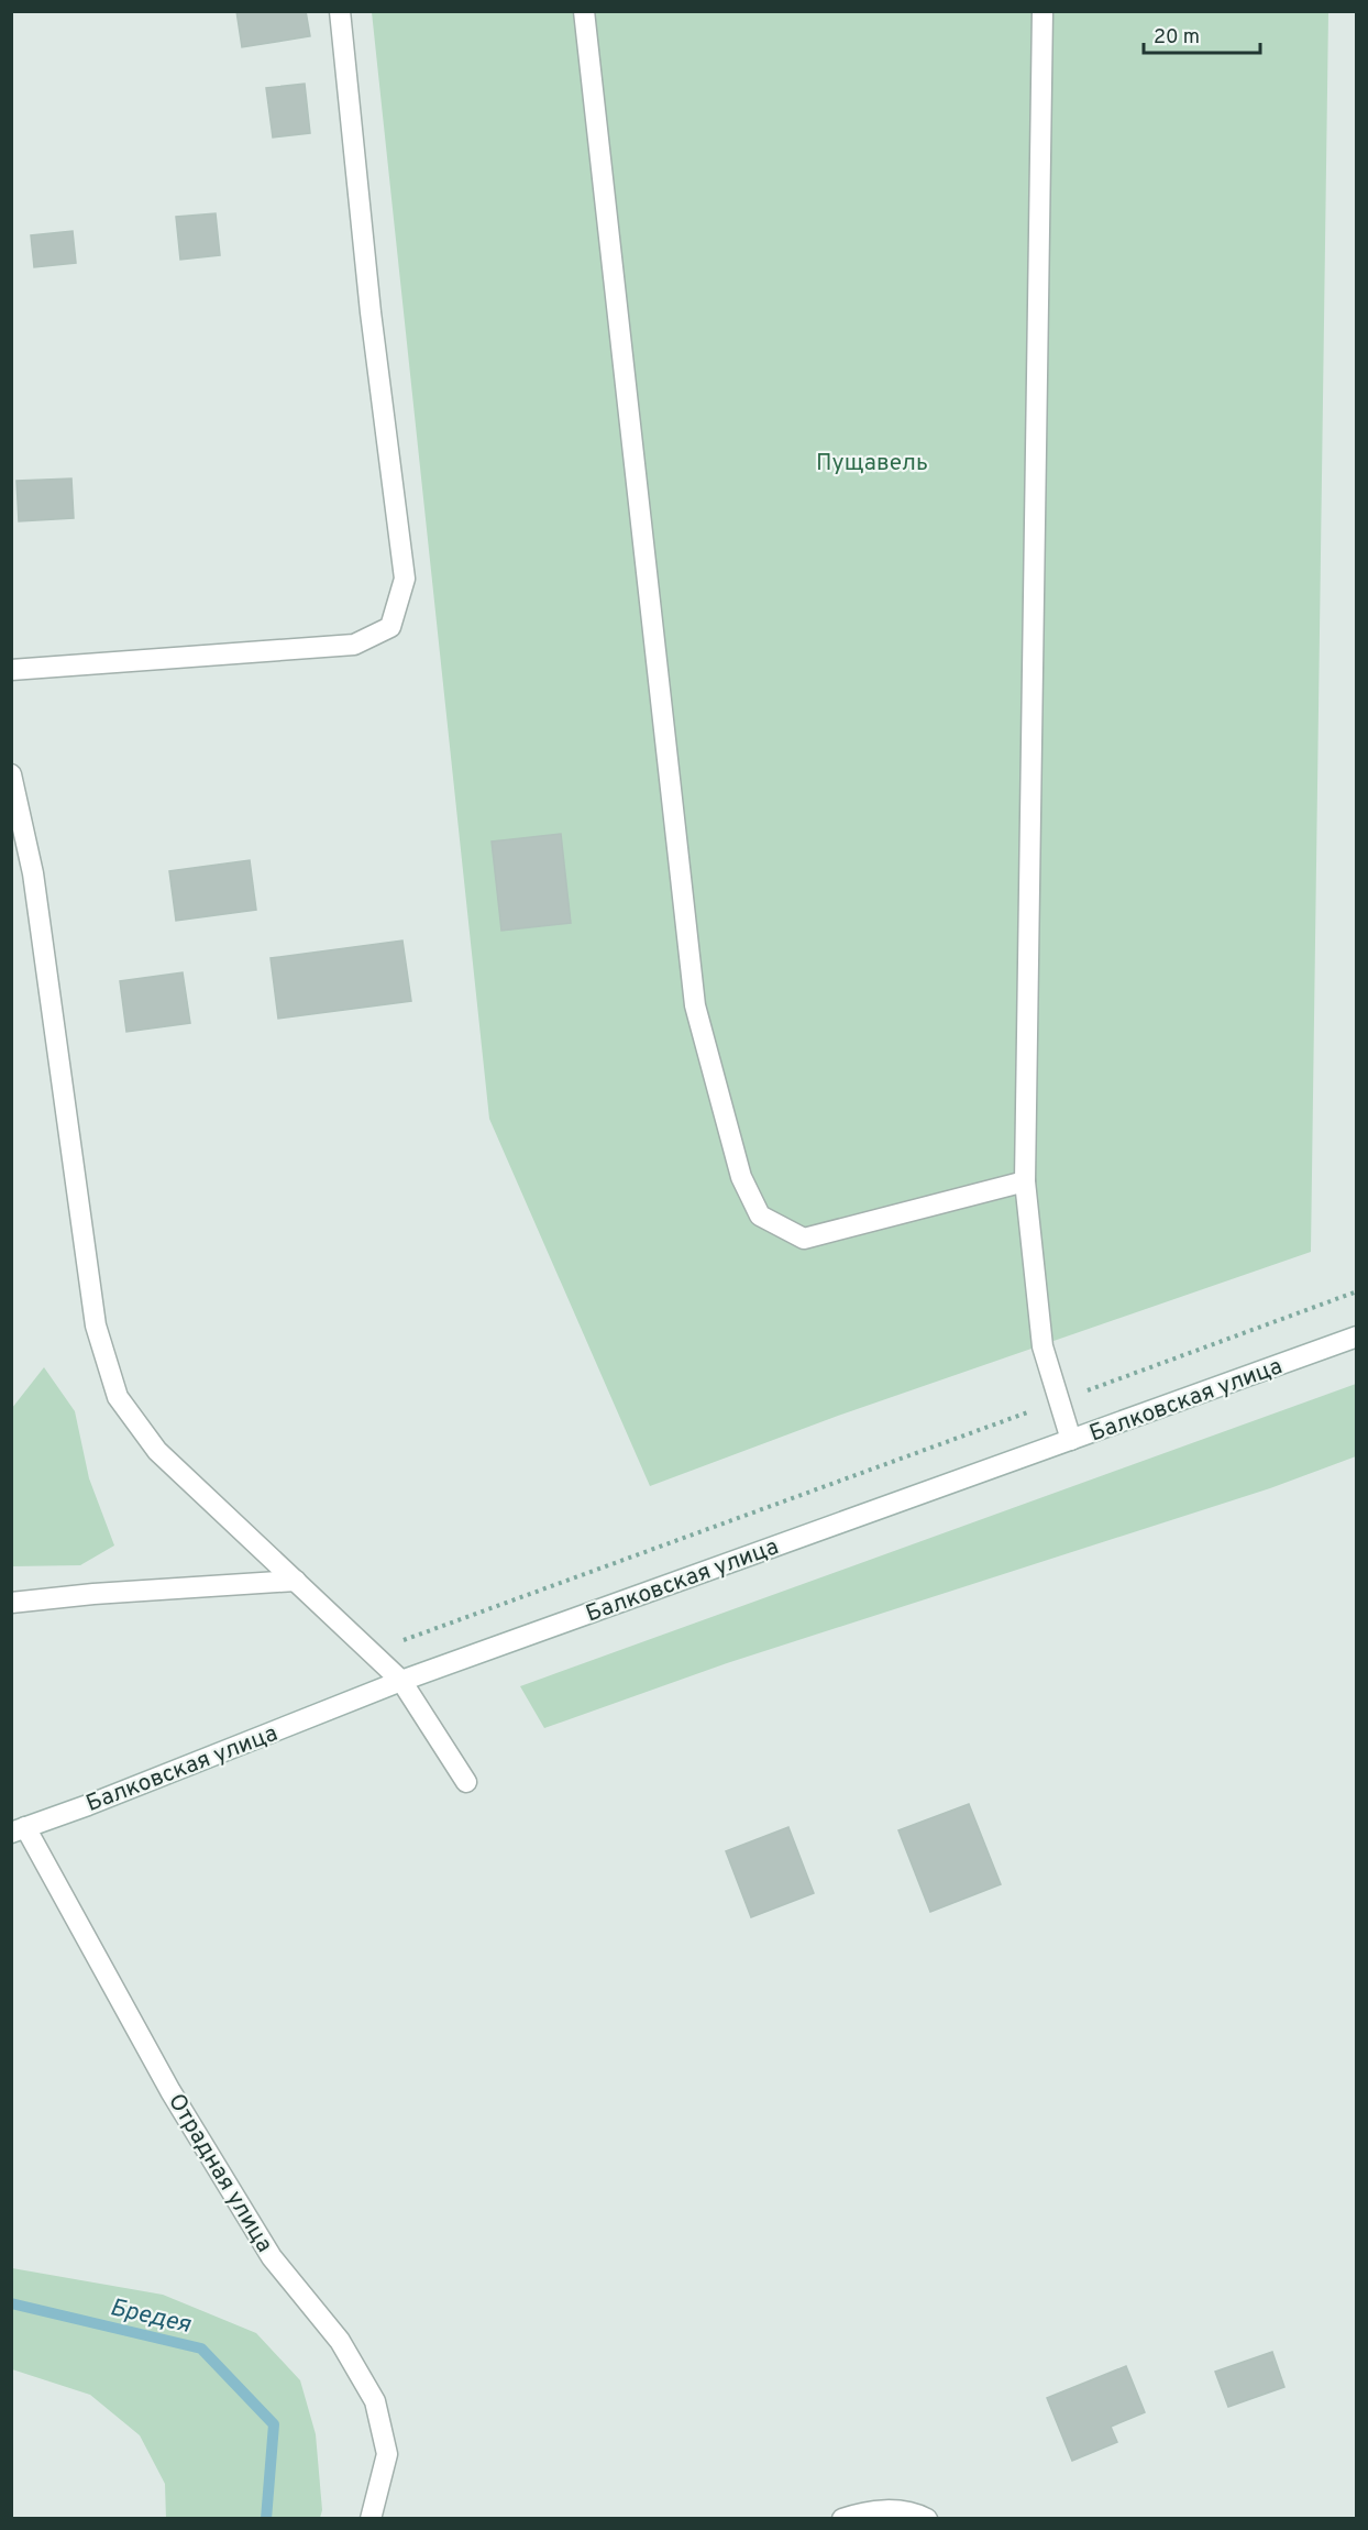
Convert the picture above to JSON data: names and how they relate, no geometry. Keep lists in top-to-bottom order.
{
  "streets": {
    "street": ["Балковская улица", "Отрадная улица"]
  },
  "crossings": [
    ["Балковская улица", "Отрадная улица"]
  ],
  "water": ["Бредея"],
  "parks": ["Пущавель"],
  "scale_bar": "20 m"
}
